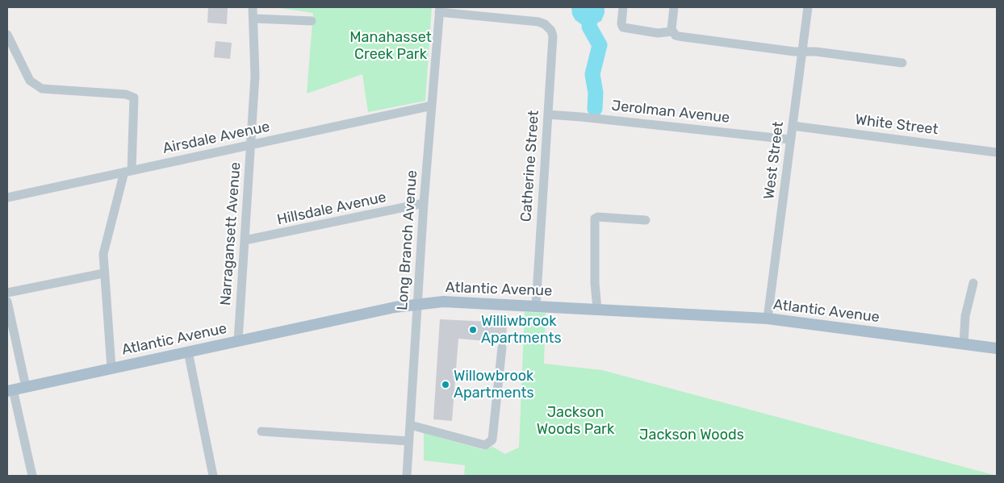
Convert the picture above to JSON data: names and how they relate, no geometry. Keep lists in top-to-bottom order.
{
  "streets": {
    "main road": ["Atlantic Avenue"],
    "street": [
      "Jerolman Avenue",
      "White Street",
      "Airsdale Avenue",
      "West Street",
      "Catherine Street",
      "Hillsdale Avenue",
      "Narragansett Avenue",
      "Long Branch Avenue"
    ]
  },
  "crossings": [
    ["Jerolman Avenue", "West Street"],
    ["Jerolman Avenue", "Catherine Street"],
    ["White Street", "West Street"],
    ["Airsdale Avenue", "Narragansett Avenue"],
    ["Airsdale Avenue", "Long Branch Avenue"],
    ["West Street", "Atlantic Avenue"],
    ["Catherine Street", "Long Branch Avenue"],
    ["Catherine Street", "Atlantic Avenue"],
    ["Hillsdale Avenue", "Narragansett Avenue"],
    ["Hillsdale Avenue", "Long Branch Avenue"],
    ["Narragansett Avenue", "Atlantic Avenue"],
    ["Long Branch Avenue", "Atlantic Avenue"]
  ],
  "parks": ["Manahasset Creek Park", "Jackson Woods Park", "Jackson Woods"],
  "places": ["Williwbrook Apartments", "Willowbrook Apartments"]
}
